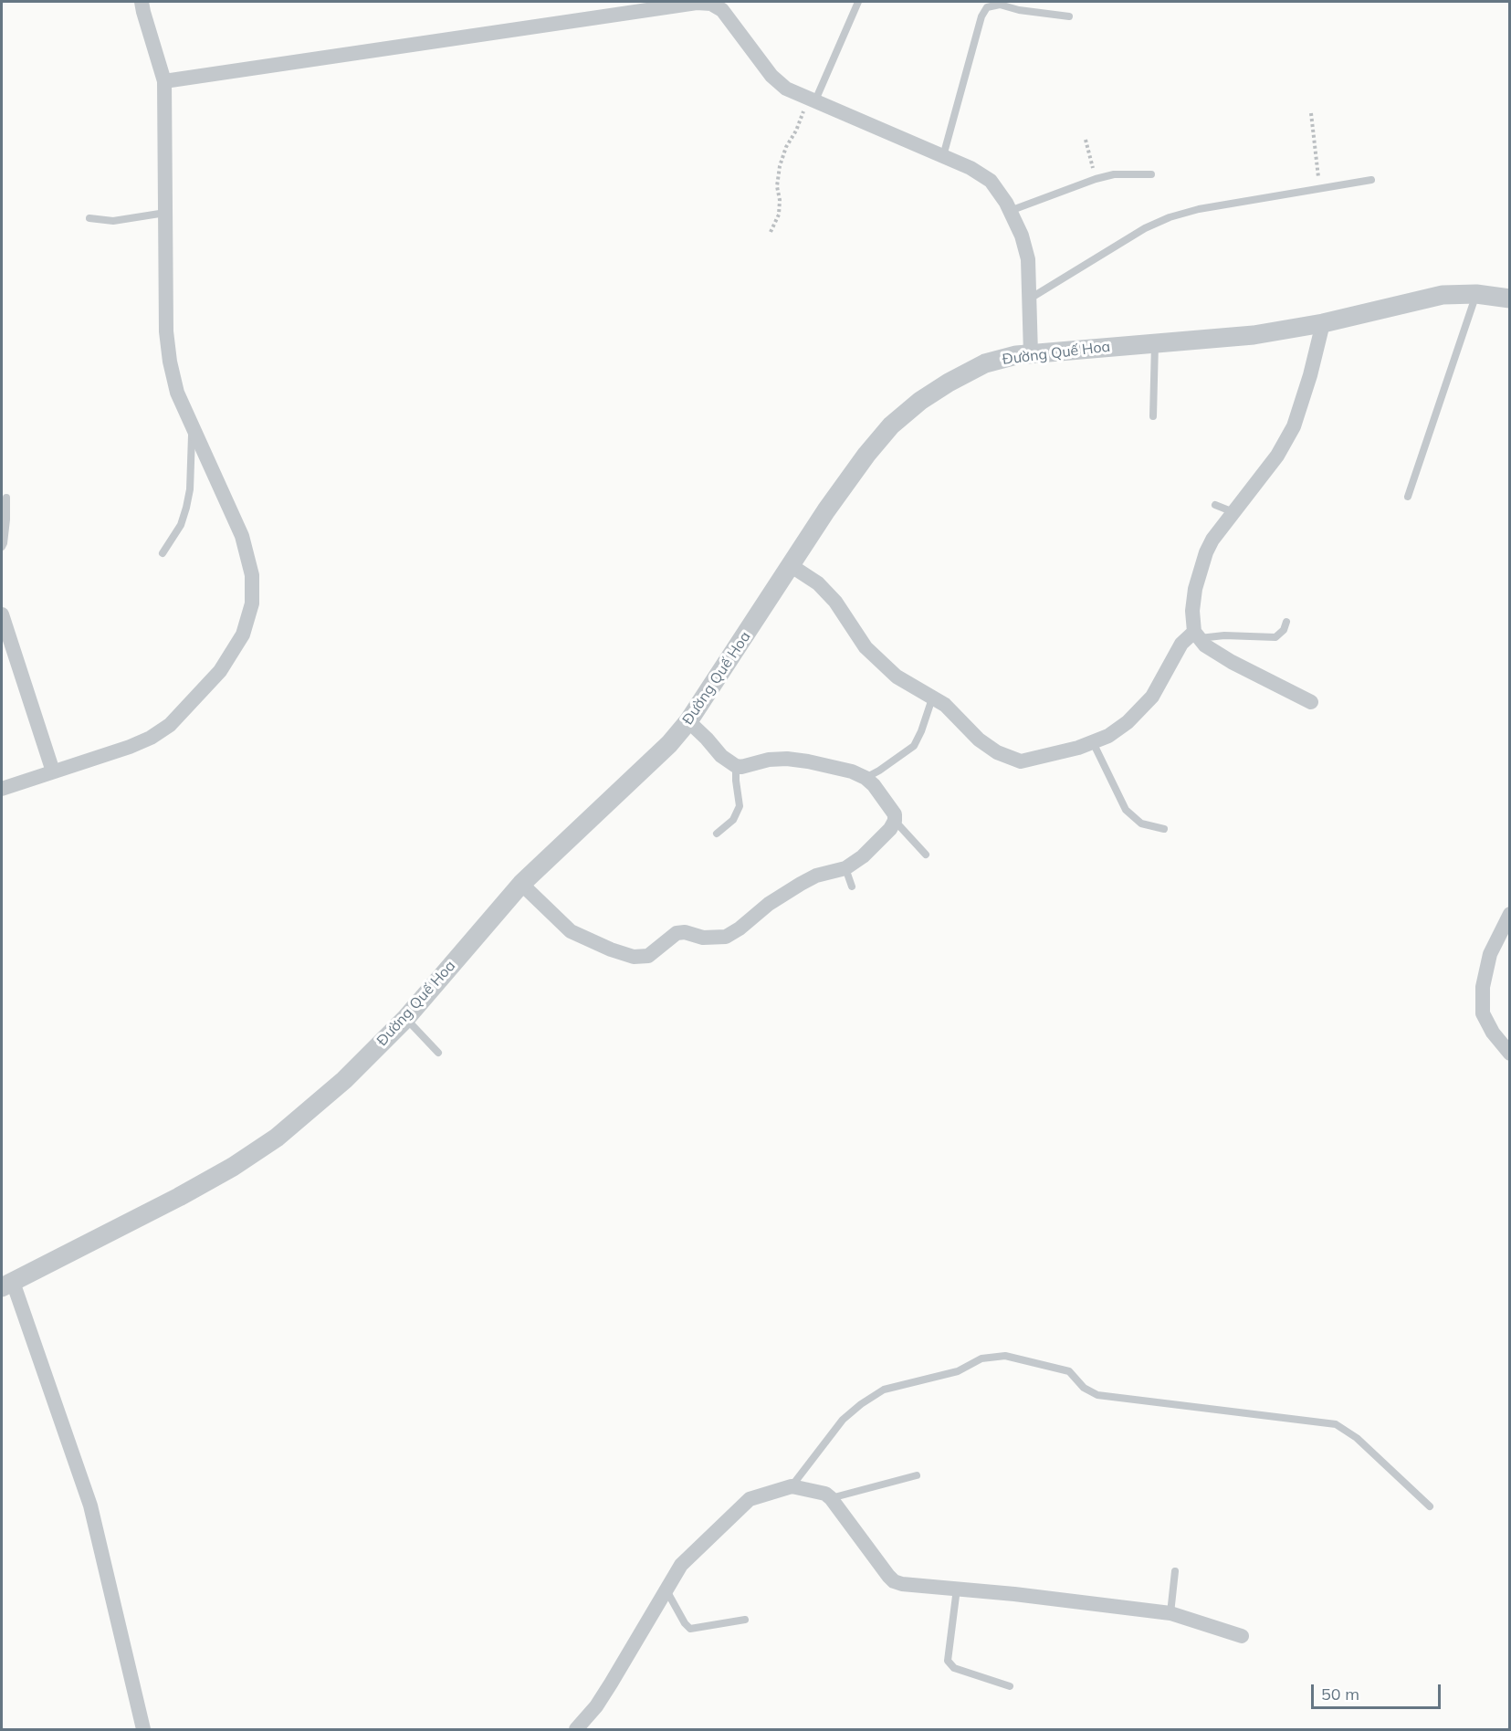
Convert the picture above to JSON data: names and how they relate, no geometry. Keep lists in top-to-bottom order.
{
  "streets": {
    "street": ["Đường Quế Hoa"]
  },
  "scale_bar": "50 m"
}
